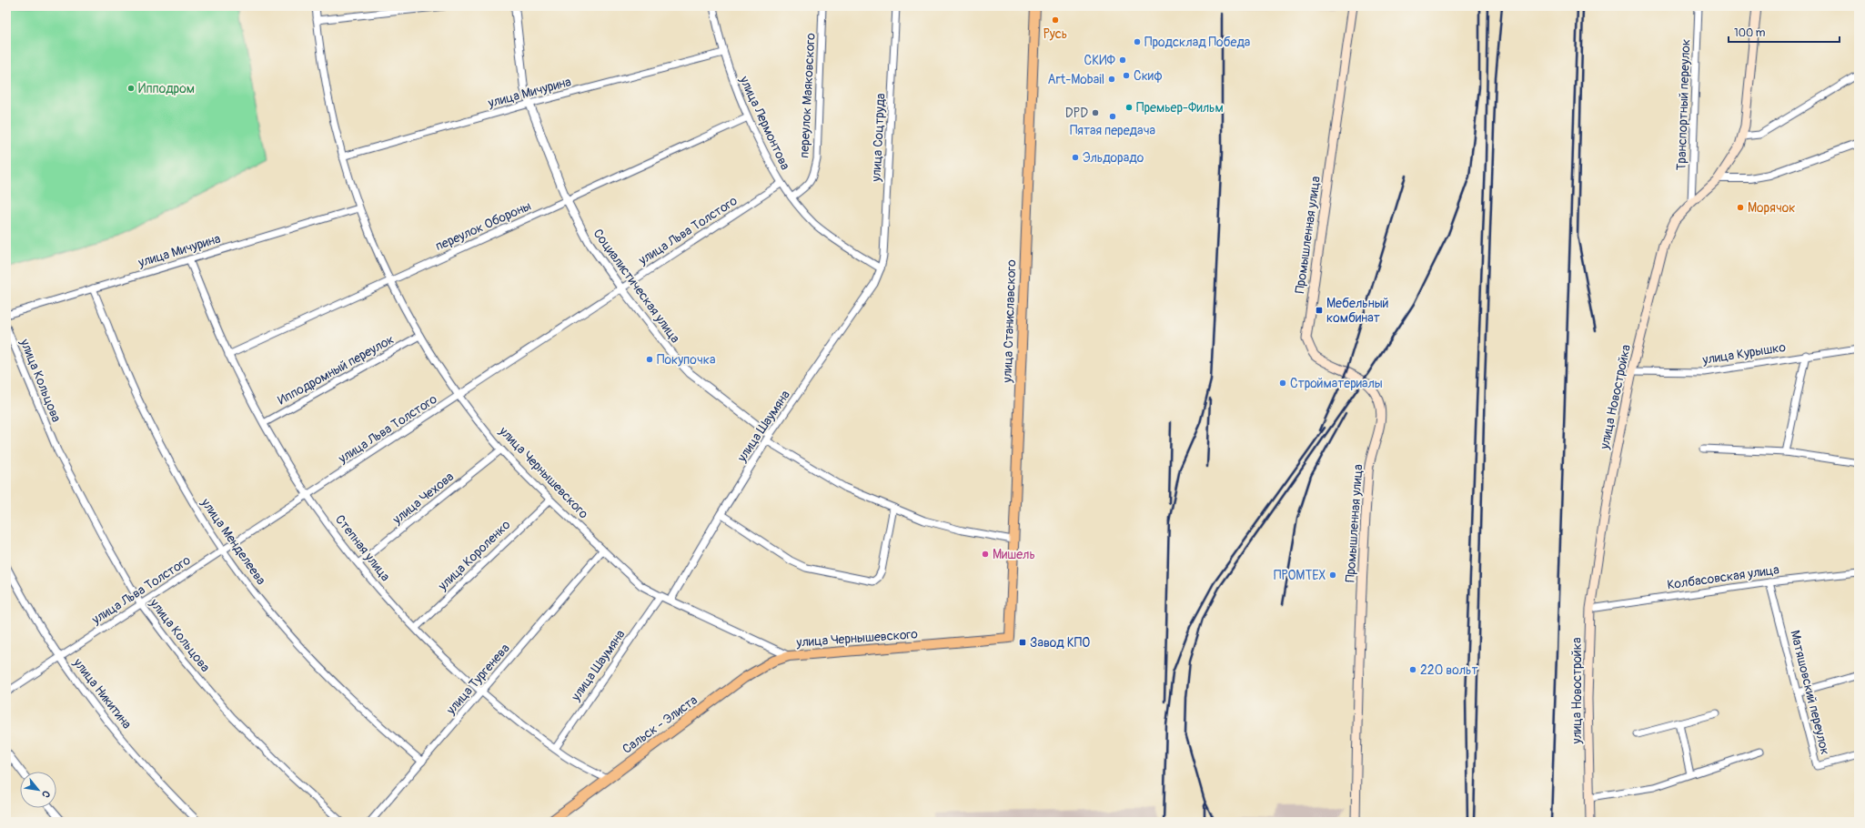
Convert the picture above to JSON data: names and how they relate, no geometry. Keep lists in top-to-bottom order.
{
  "streets": {
    "main road": [
      "Промышленная улица",
      "улица Станиславского",
      "улица Новостройка",
      "улица Чернышевского",
      "Сальск - Элиста"
    ],
    "street": [
      "улица Мичурина",
      "переулок Маяковского",
      "Транспортный переулок",
      "улица Лермонтова",
      "улица Соцтруда",
      "переулок Обороны",
      "улица Льва Толстого",
      "Социалистическая улица",
      "улица Курышко",
      "Ипподромный переулок",
      "улица Кольцова",
      "улица Шаумяна",
      "улица Чехова",
      "улица Менделеева",
      "Степная улица",
      "улица Короленко",
      "Колбасовская улица",
      "улица Тургенева",
      "Матяшовский переулок",
      "улица Никитина"
    ]
  },
  "crossings": [
    ["улица Мичурина", "улица Лермонтова"],
    ["улица Мичурина", "Социалистическая улица"],
    ["улица Мичурина", "улица Чернышевского"],
    ["улица Мичурина", "улица Менделеева"],
    ["улица Мичурина", "Степная улица"],
    ["переулок Маяковского", "улица Лермонтова"],
    ["Транспортный переулок", "улица Новостройка"],
    ["улица Лермонтова", "улица Соцтруда"],
    ["улица Лермонтова", "переулок Обороны"],
    ["улица Лермонтова", "улица Льва Толстого"],
    ["улица Лермонтова", "улица Шаумяна"],
    ["улица Соцтруда", "улица Шаумяна"],
    ["переулок Обороны", "Социалистическая улица"],
    ["переулок Обороны", "улица Чернышевского"],
    ["переулок Обороны", "Степная улица"],
    ["улица Льва Толстого", "Социалистическая улица"],
    ["улица Льва Толстого", "улица Кольцова"],
    ["улица Льва Толстого", "улица Чернышевского"],
    ["улица Льва Толстого", "улица Менделеева"],
    ["улица Льва Толстого", "Степная улица"],
    ["улица Льва Толстого", "улица Никитина"],
    ["Социалистическая улица", "улица Станиславского"],
    ["Социалистическая улица", "улица Шаумяна"],
    ["улица Станиславского", "улица Чернышевского"],
    ["улица Курышко", "улица Новостройка"],
    ["Ипподромный переулок", "улица Чернышевского"],
    ["Ипподромный переулок", "Степная улица"],
    ["улица Новостройка", "Колбасовская улица"],
    ["улица Шаумяна", "улица Чернышевского"],
    ["улица Шаумяна", "Степная улица"],
    ["улица Чернышевского", "улица Чехова"],
    ["улица Чернышевского", "улица Короленко"],
    ["улица Чернышевского", "улица Тургенева"],
    ["улица Чернышевского", "Сальск - Элиста"],
    ["улица Чехова", "Степная улица"],
    ["улица Менделеева", "улица Тургенева"],
    ["Степная улица", "улица Короленко"],
    ["Степная улица", "улица Тургенева"],
    ["Степная улица", "Сальск - Элиста"],
    ["Колбасовская улица", "Матяшовский переулок"]
  ],
  "places": {
    "other": [
      "Русь",
      "Продсклад Победа",
      "СКИФ",
      "Скиф",
      "Art-Mobail",
      "Ипподром",
      "Премьер-Фильм",
      "DPD",
      "Пятая передача",
      "Эльдорадо",
      "Морячок",
      "Покупочка",
      "Стройматериалы",
      "Мишель",
      "ПРОМТЕХ",
      "220 вольт"
    ],
    "transit": ["Мебельный комбинат", "Завод КПО"]
  },
  "scale_bar": "100 m",
  "north": "bottom right"
}
